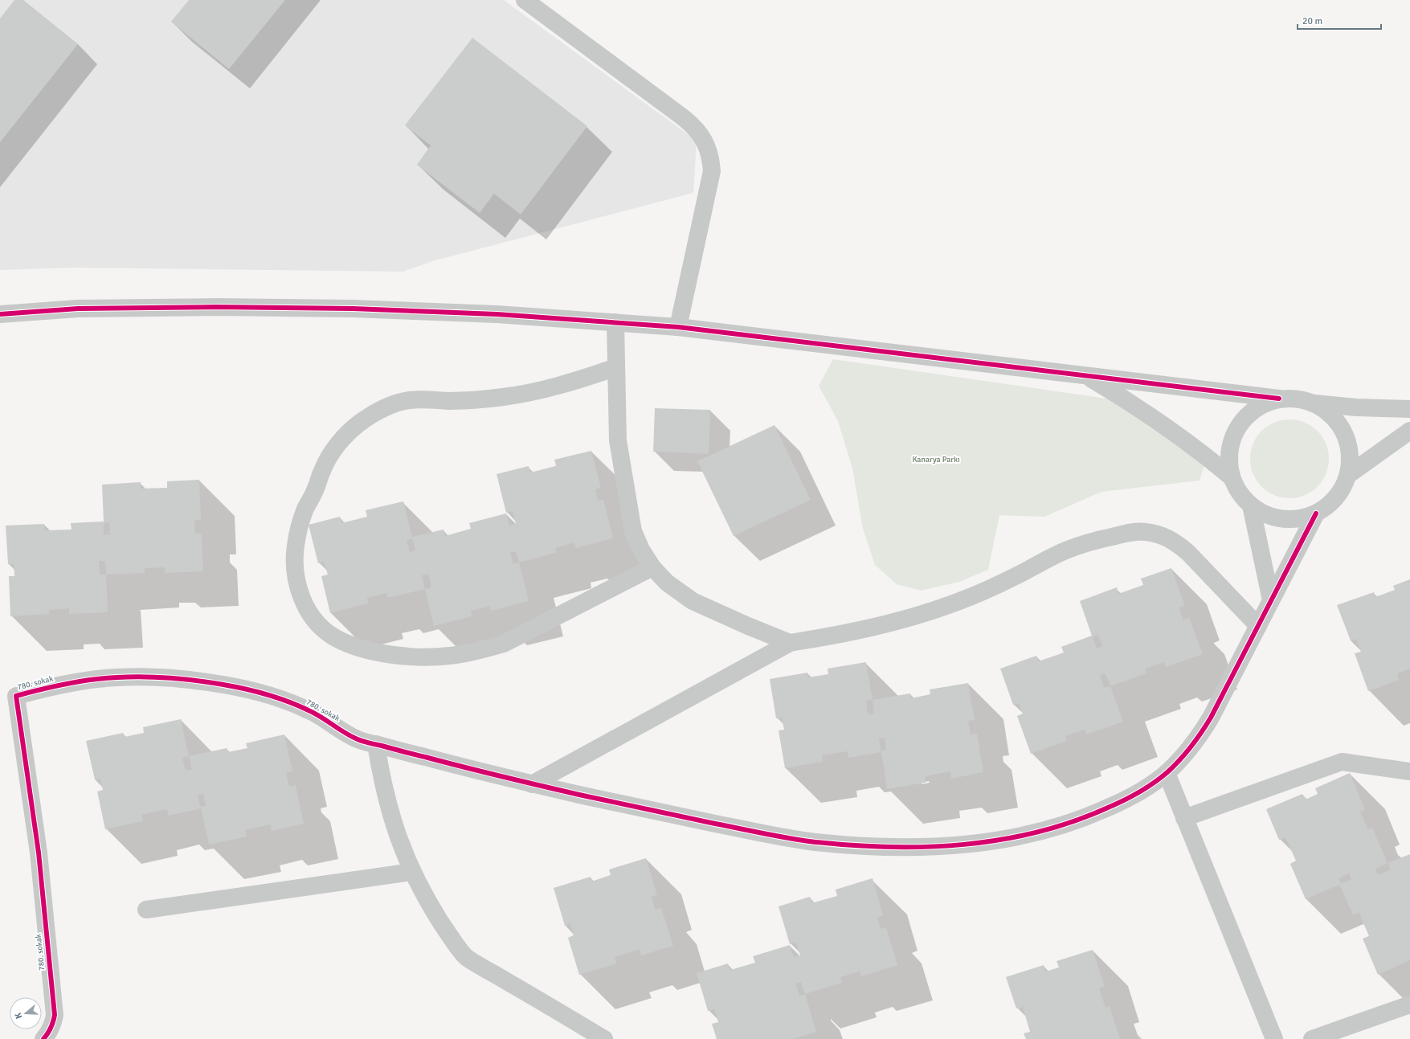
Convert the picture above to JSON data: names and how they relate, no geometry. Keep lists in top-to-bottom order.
{
  "streets": {
    "street": ["780. sokak"]
  },
  "parks": ["Kanarya Parkı"],
  "scale_bar": "20 m",
  "north": "left"
}
